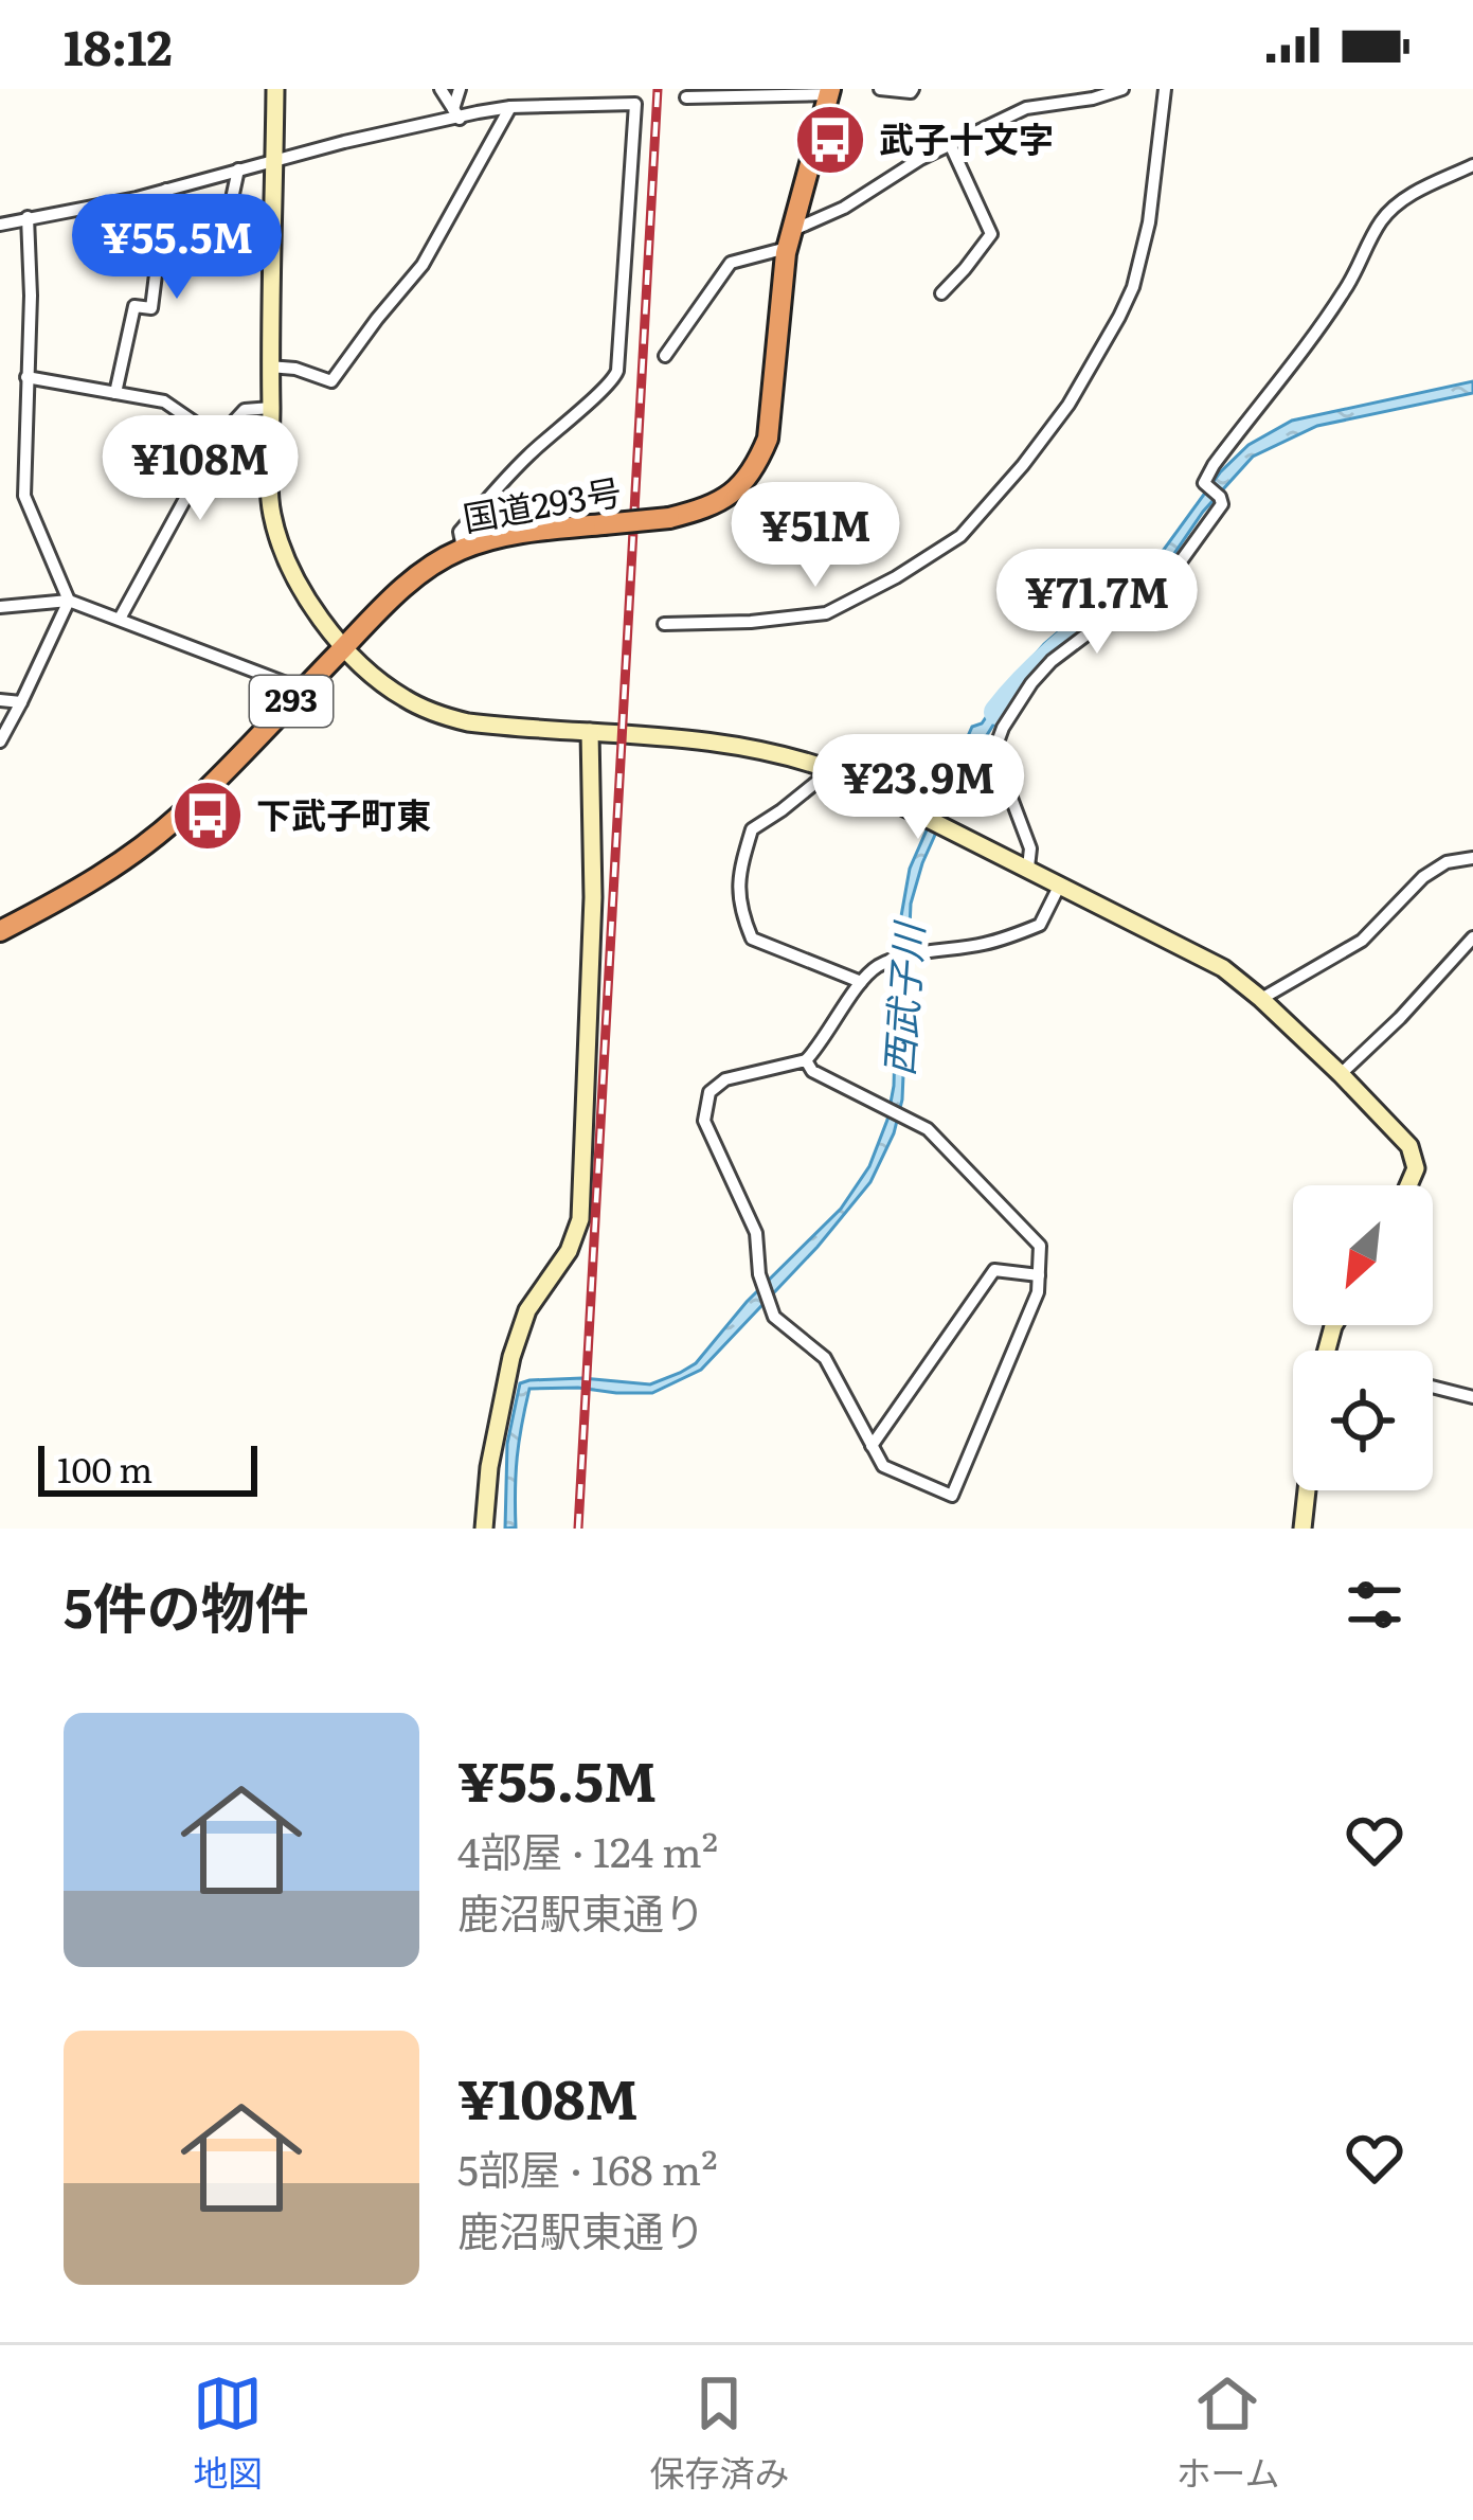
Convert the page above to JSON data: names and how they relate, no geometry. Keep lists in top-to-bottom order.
{
  "streets": {
    "highway": ["国道293号", "293"]
  },
  "water": ["西武子川"],
  "places": {
    "bus stop": ["武子十文字", "下武子町東"]
  },
  "scale_bar": "100 m",
  "north": "bottom left",
  "page": {
    "status": "18:12",
    "price": [
      "¥55.5M",
      "¥108M",
      "¥51M",
      "¥71.7M",
      "¥23.9M"
    ],
    "scale": "100 m",
    "heading": "5件の物件",
    "list": [
      {
        "name": "¥55.5M",
        "note": "4部屋 · 124 m² · 鹿沼駅東通り"
      },
      {
        "name": "¥108M",
        "note": "5部屋 · 168 m² · 鹿沼駅東通り"
      }
    ],
    "tabs": ["地図", "保存済み", "ホーム"]
  }
}
